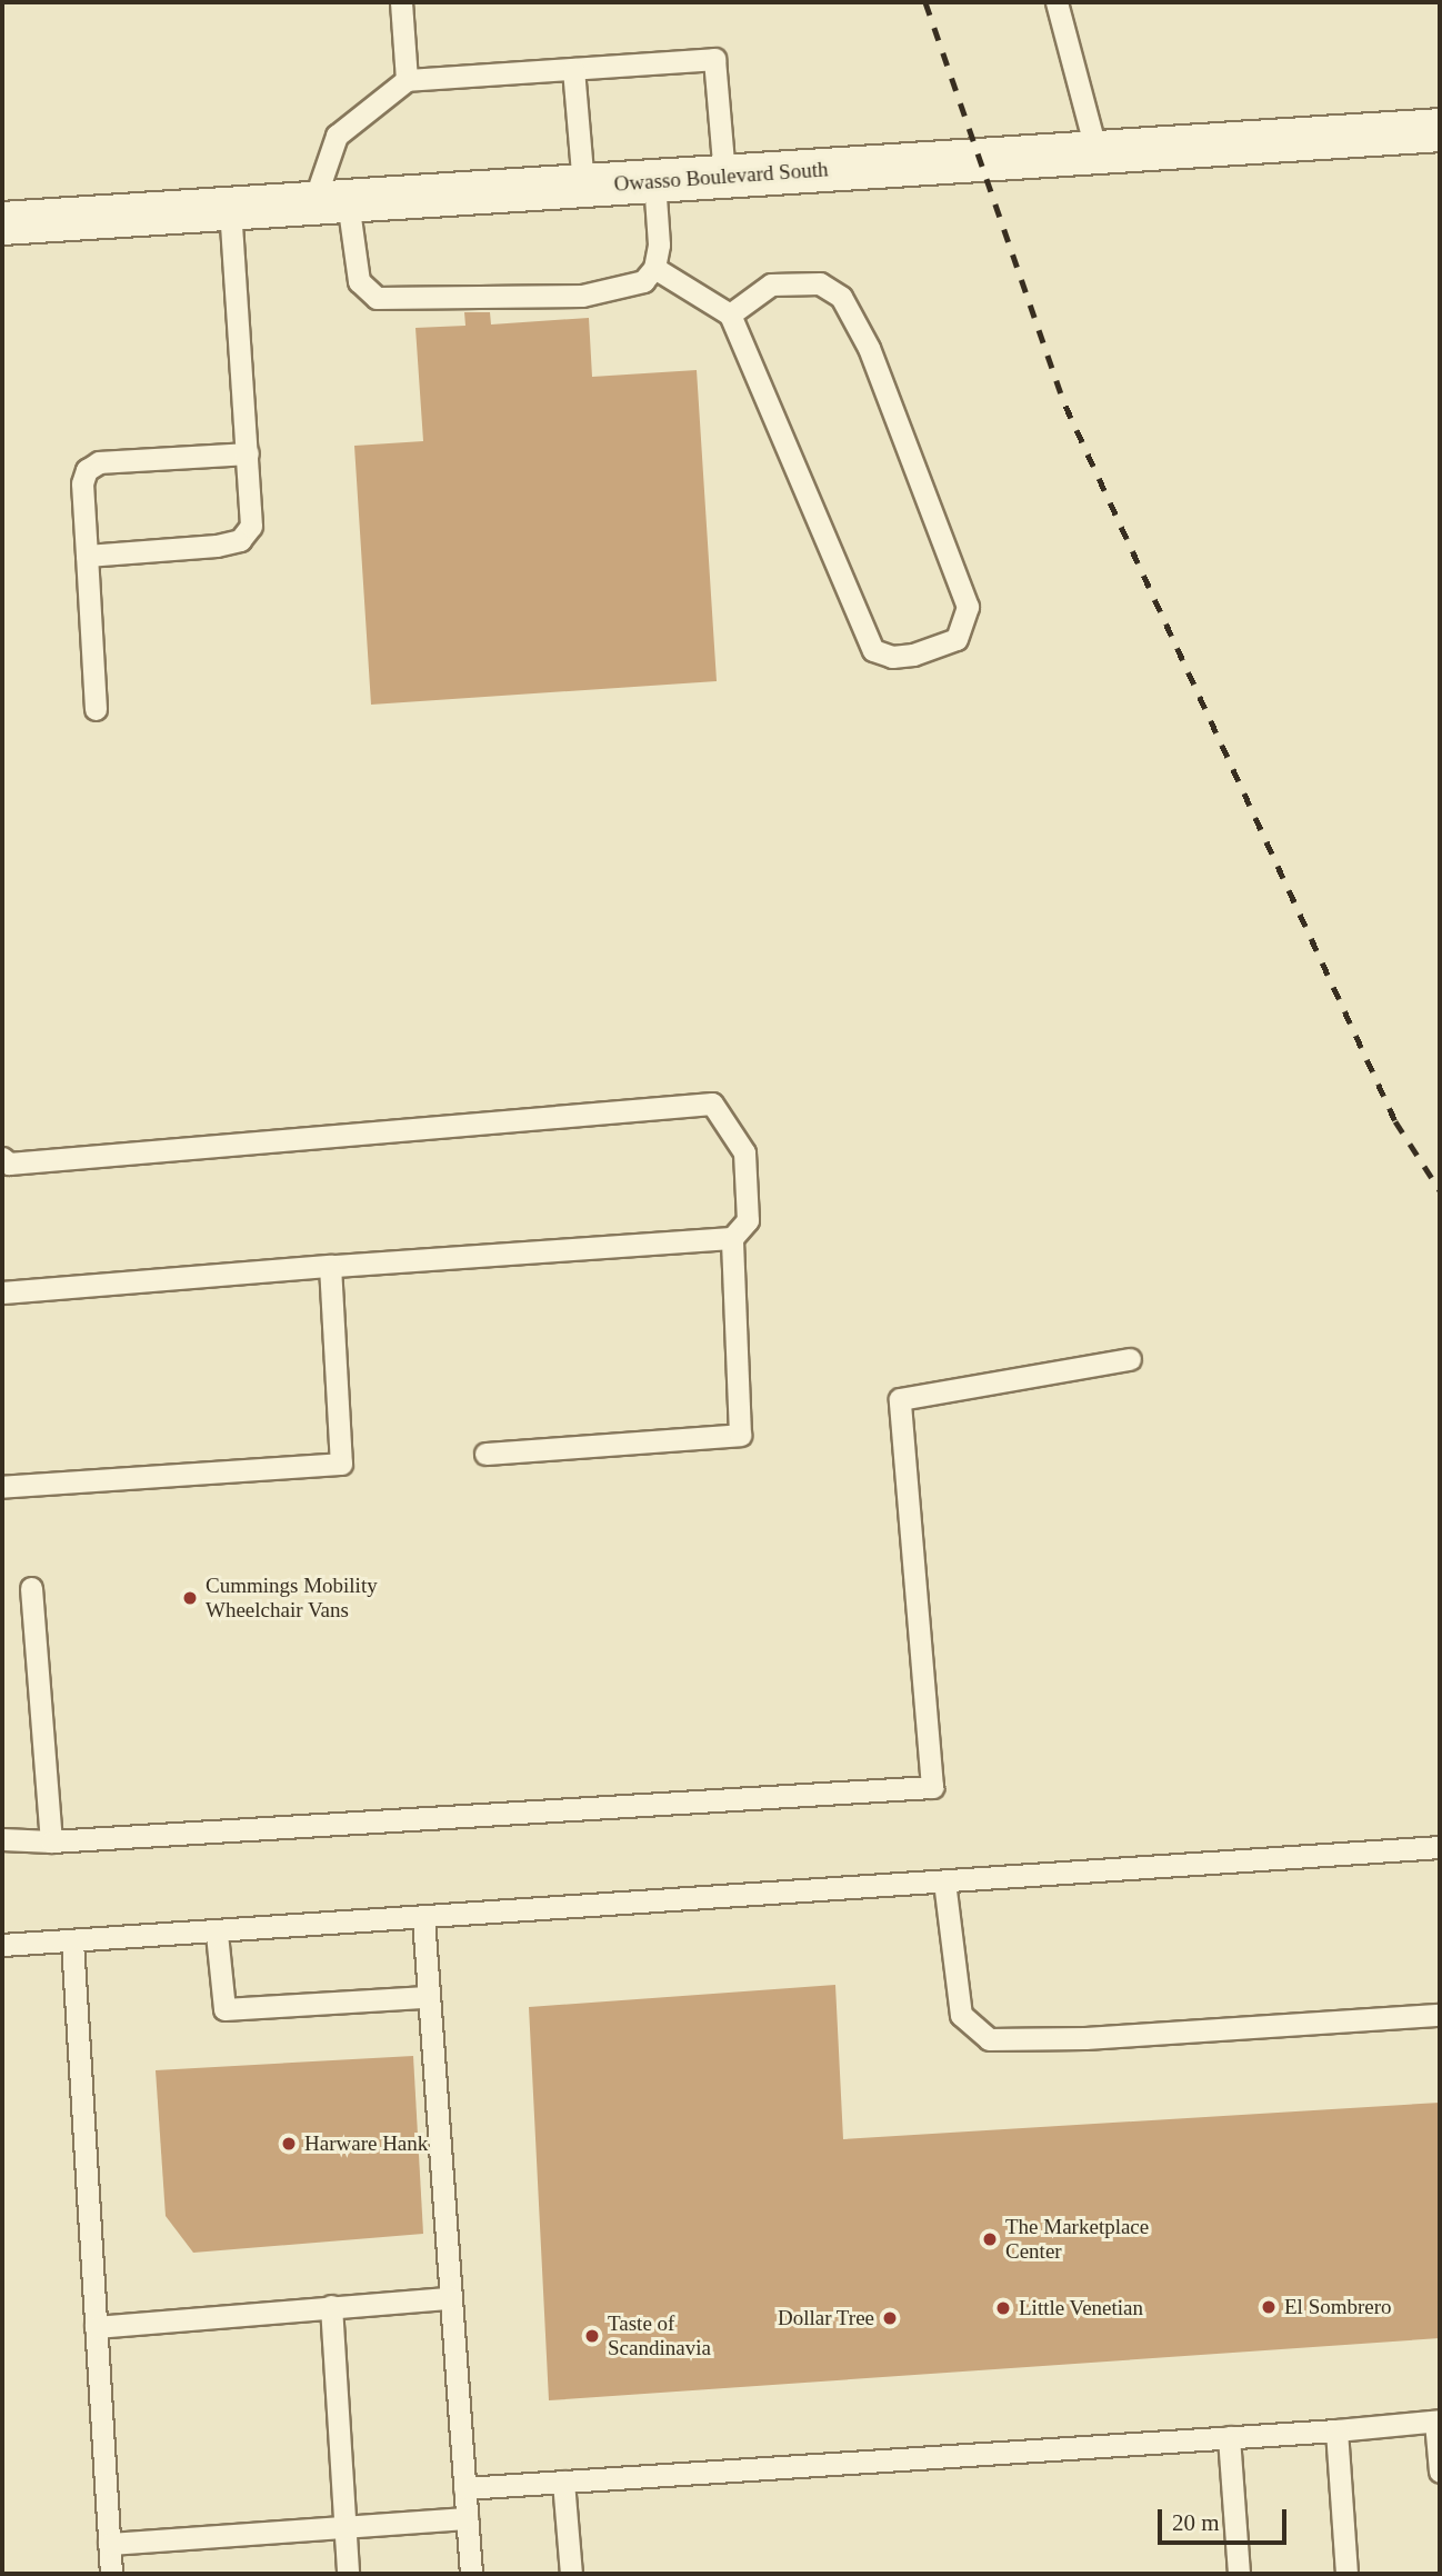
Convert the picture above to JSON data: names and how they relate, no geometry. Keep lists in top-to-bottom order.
{
  "streets": {
    "street": ["Owasso Boulevard South"]
  },
  "places": [
    "Cummings Mobility Wheelchair Vans",
    "Harware Hank",
    "The Marketplace Center",
    "El Sombrero",
    "Little Venetian",
    "Dollar Tree",
    "Taste of Scandinavia"
  ],
  "scale_bar": "20 m"
}
